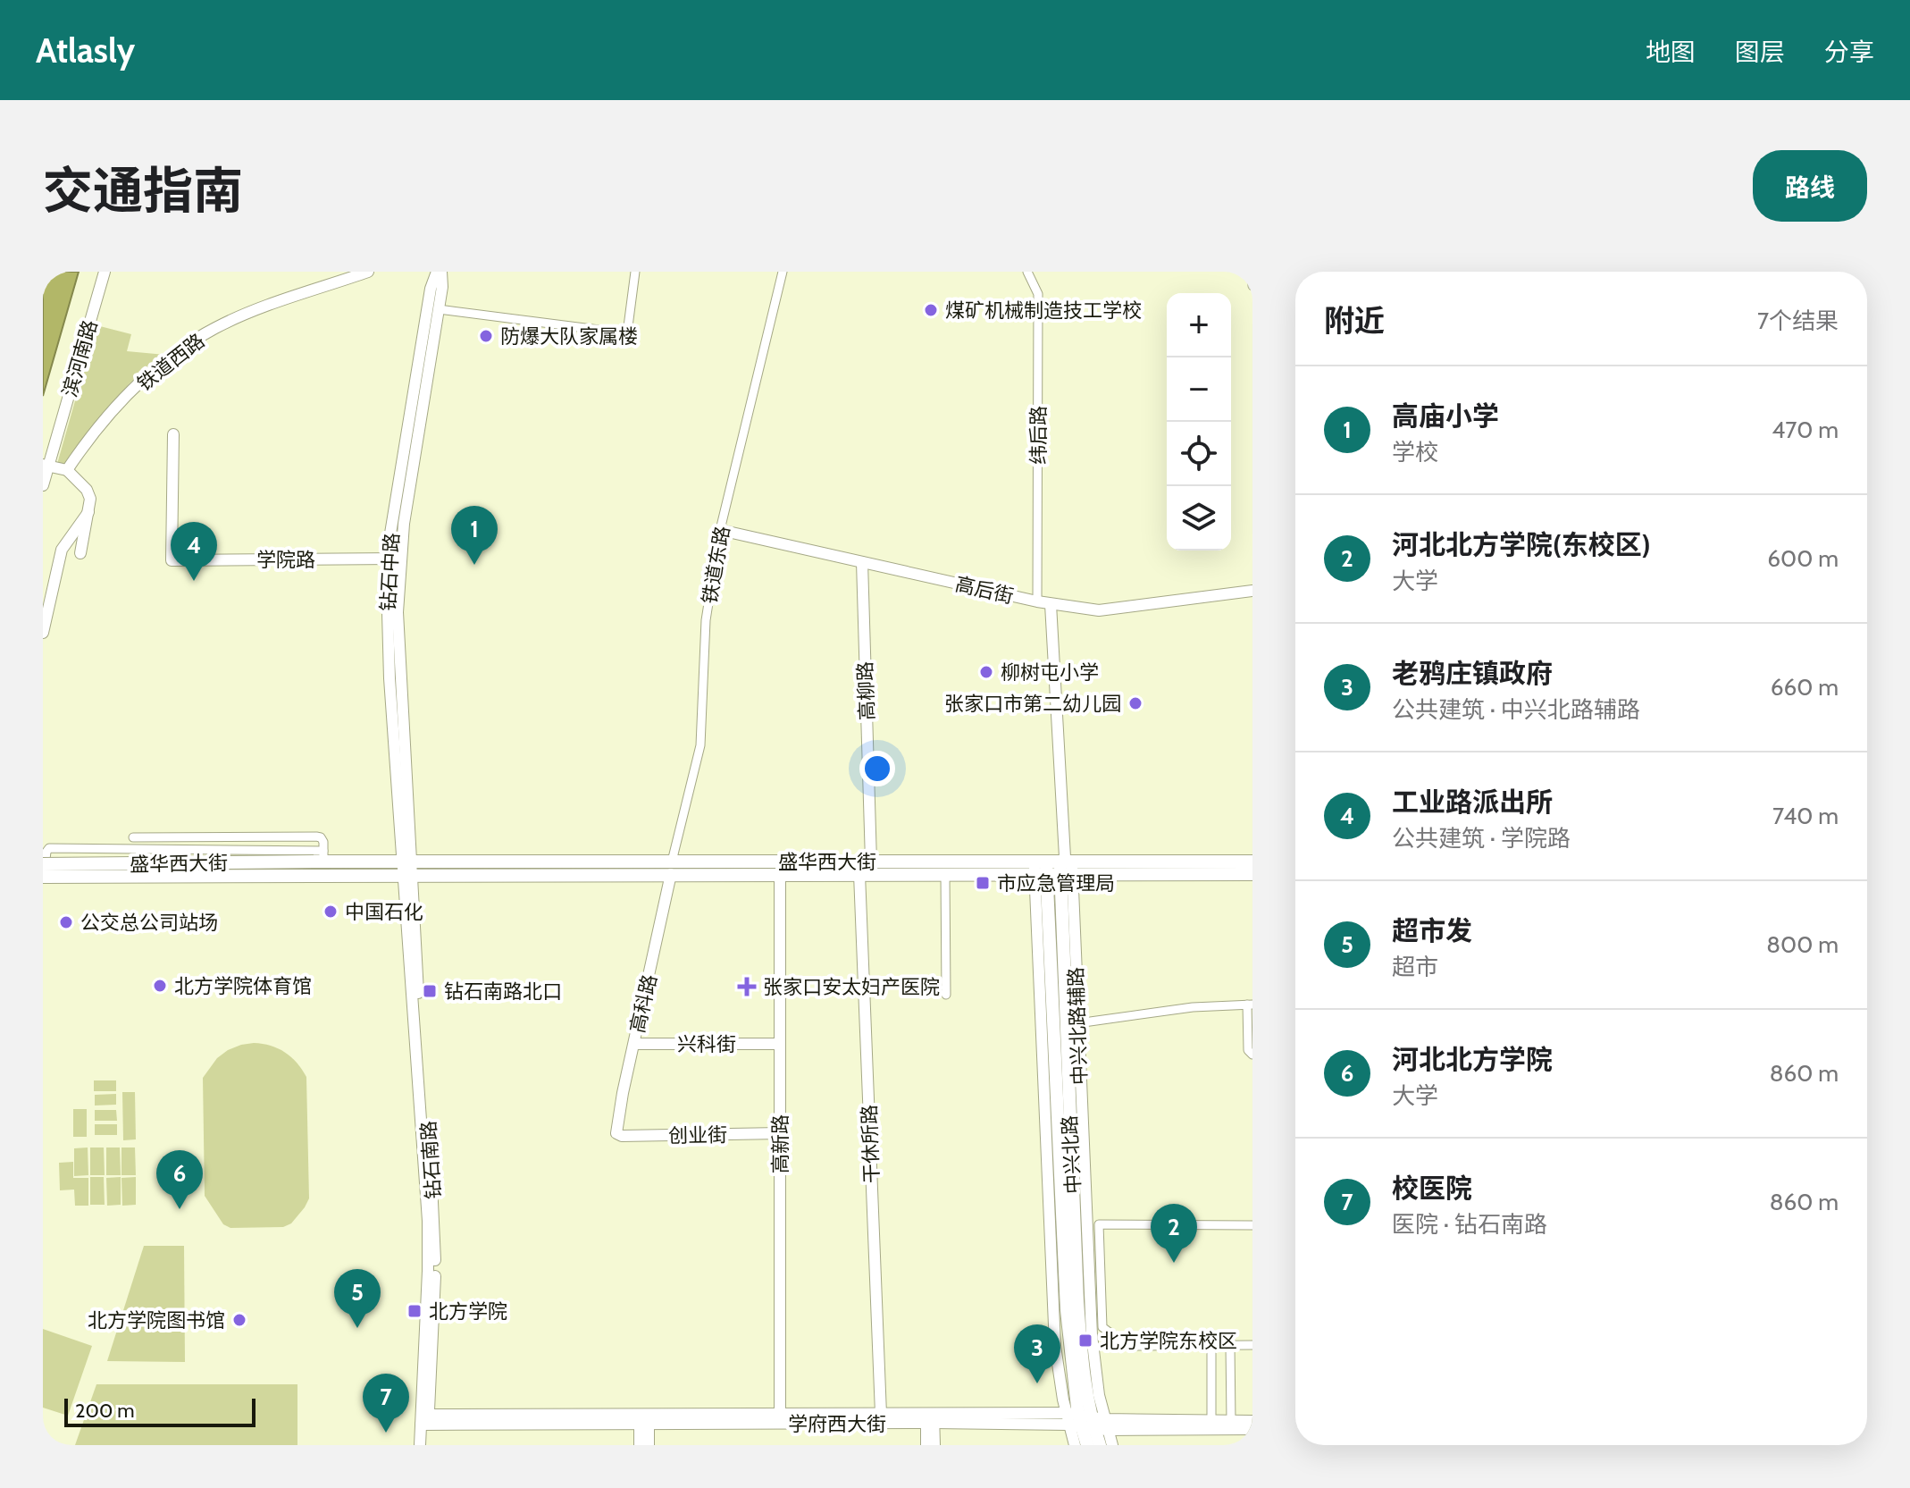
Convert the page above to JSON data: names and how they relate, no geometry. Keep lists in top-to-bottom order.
{
  "streets": {
    "main road": ["盛华西大街", "中兴北路"],
    "street": [
      "滨河南路",
      "铁道西路",
      "纬后路",
      "学院路",
      "铁道东路",
      "钻石中路",
      "高后街",
      "高柳路",
      "高科路",
      "中兴北路辅路",
      "兴科街",
      "创业街",
      "高新路",
      "干休所路",
      "钻石南路",
      "学府西大街"
    ]
  },
  "crossings": [
    ["纬后路", "高后街"],
    ["学院路", "钻石中路"],
    ["铁道东路", "高后街"],
    ["铁道东路", "盛华西大街"],
    ["铁道东路", "高科路"],
    ["钻石中路", "盛华西大街"],
    ["钻石中路", "钻石南路"],
    ["高后街", "高柳路"],
    ["高柳路", "盛华西大街"],
    ["盛华西大街", "高科路"],
    ["盛华西大街", "中兴北路辅路"],
    ["盛华西大街", "高新路"],
    ["盛华西大街", "干休所路"],
    ["盛华西大街", "中兴北路"],
    ["盛华西大街", "钻石南路"],
    ["高科路", "兴科街"],
    ["高科路", "创业街"],
    ["中兴北路辅路", "中兴北路"],
    ["中兴北路辅路", "学府西大街"],
    ["兴科街", "高新路"],
    ["创业街", "高新路"],
    ["高新路", "学府西大街"],
    ["干休所路", "学府西大街"],
    ["中兴北路", "学府西大街"],
    ["钻石南路", "学府西大街"]
  ],
  "places": {
    "other": [
      "煤矿机械制造技工学校",
      "防爆大队家属楼",
      "柳树屯小学",
      "张家口市第二幼儿园",
      "中国石化",
      "公交总公司站场",
      "北方学院体育馆",
      "北方学院图书馆"
    ],
    "transit": [
      "市应急管理局",
      "钻石南路北口",
      "北方学院",
      "北方学院东校区"
    ],
    "health": ["张家口安太妇产医院"]
  },
  "scale_bar": "200 m",
  "page": {
    "header": "Atlasly",
    "nav": ["地图", "图层", "分享"],
    "title": "交通指南",
    "buttons": "路线",
    "heading": ["附近", "7个结果"],
    "map_buttons": ["+", "−"],
    "list": [
      {
        "mark": "1",
        "name": "高庙小学",
        "note": "学校",
        "value": "470 m"
      },
      {
        "mark": "2",
        "name": "河北北方学院(东校区)",
        "note": "大学",
        "value": "600 m"
      },
      {
        "mark": "3",
        "name": "老鸦庄镇政府",
        "note": "公共建筑 · 中兴北路辅路",
        "value": "660 m"
      },
      {
        "mark": "4",
        "name": "工业路派出所",
        "note": "公共建筑 · 学院路",
        "value": "740 m"
      },
      {
        "mark": "5",
        "name": "超市发",
        "note": "超市",
        "value": "800 m"
      },
      {
        "mark": "6",
        "name": "河北北方学院",
        "note": "大学",
        "value": "860 m"
      },
      {
        "mark": "7",
        "name": "校医院",
        "note": "医院 · 钻石南路",
        "value": "860 m"
      }
    ],
    "pins": [
      "1",
      "4",
      "6",
      "2",
      "5",
      "3",
      "7"
    ],
    "scale": "200 m"
  }
}
